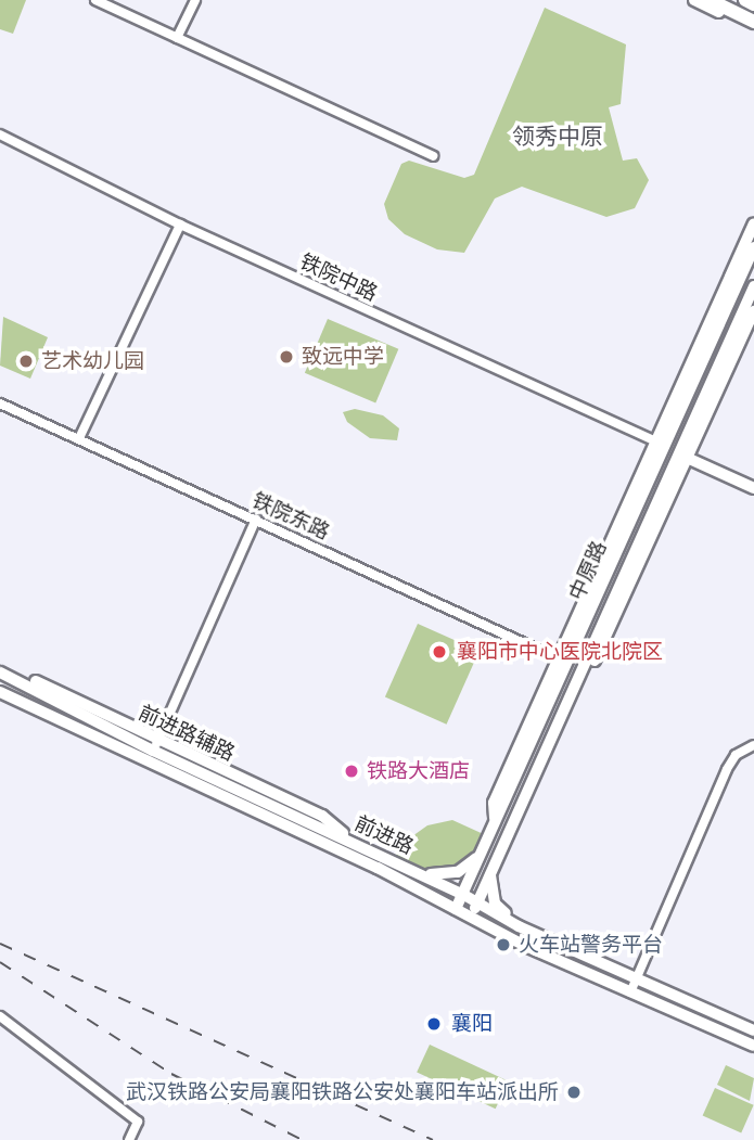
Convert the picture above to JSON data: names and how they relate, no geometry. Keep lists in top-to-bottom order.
{
  "streets": {
    "main road": ["中原路", "前进路辅路", "前进路"],
    "street": ["铁院中路", "铁院东路"]
  },
  "crossings": [
    ["铁院中路", "中原路"],
    ["铁院东路", "中原路"],
    ["中原路", "前进路"],
    ["前进路辅路", "前进路"]
  ],
  "districts": ["领秀中原"],
  "places": [
    "致远中学",
    "艺术幼儿园",
    "襄阳市中心医院北院区",
    "铁路大酒店",
    "火车站警务平台",
    "襄阳",
    "武汉铁路公安局襄阳铁路公安处襄阳车站派出所"
  ]
}
